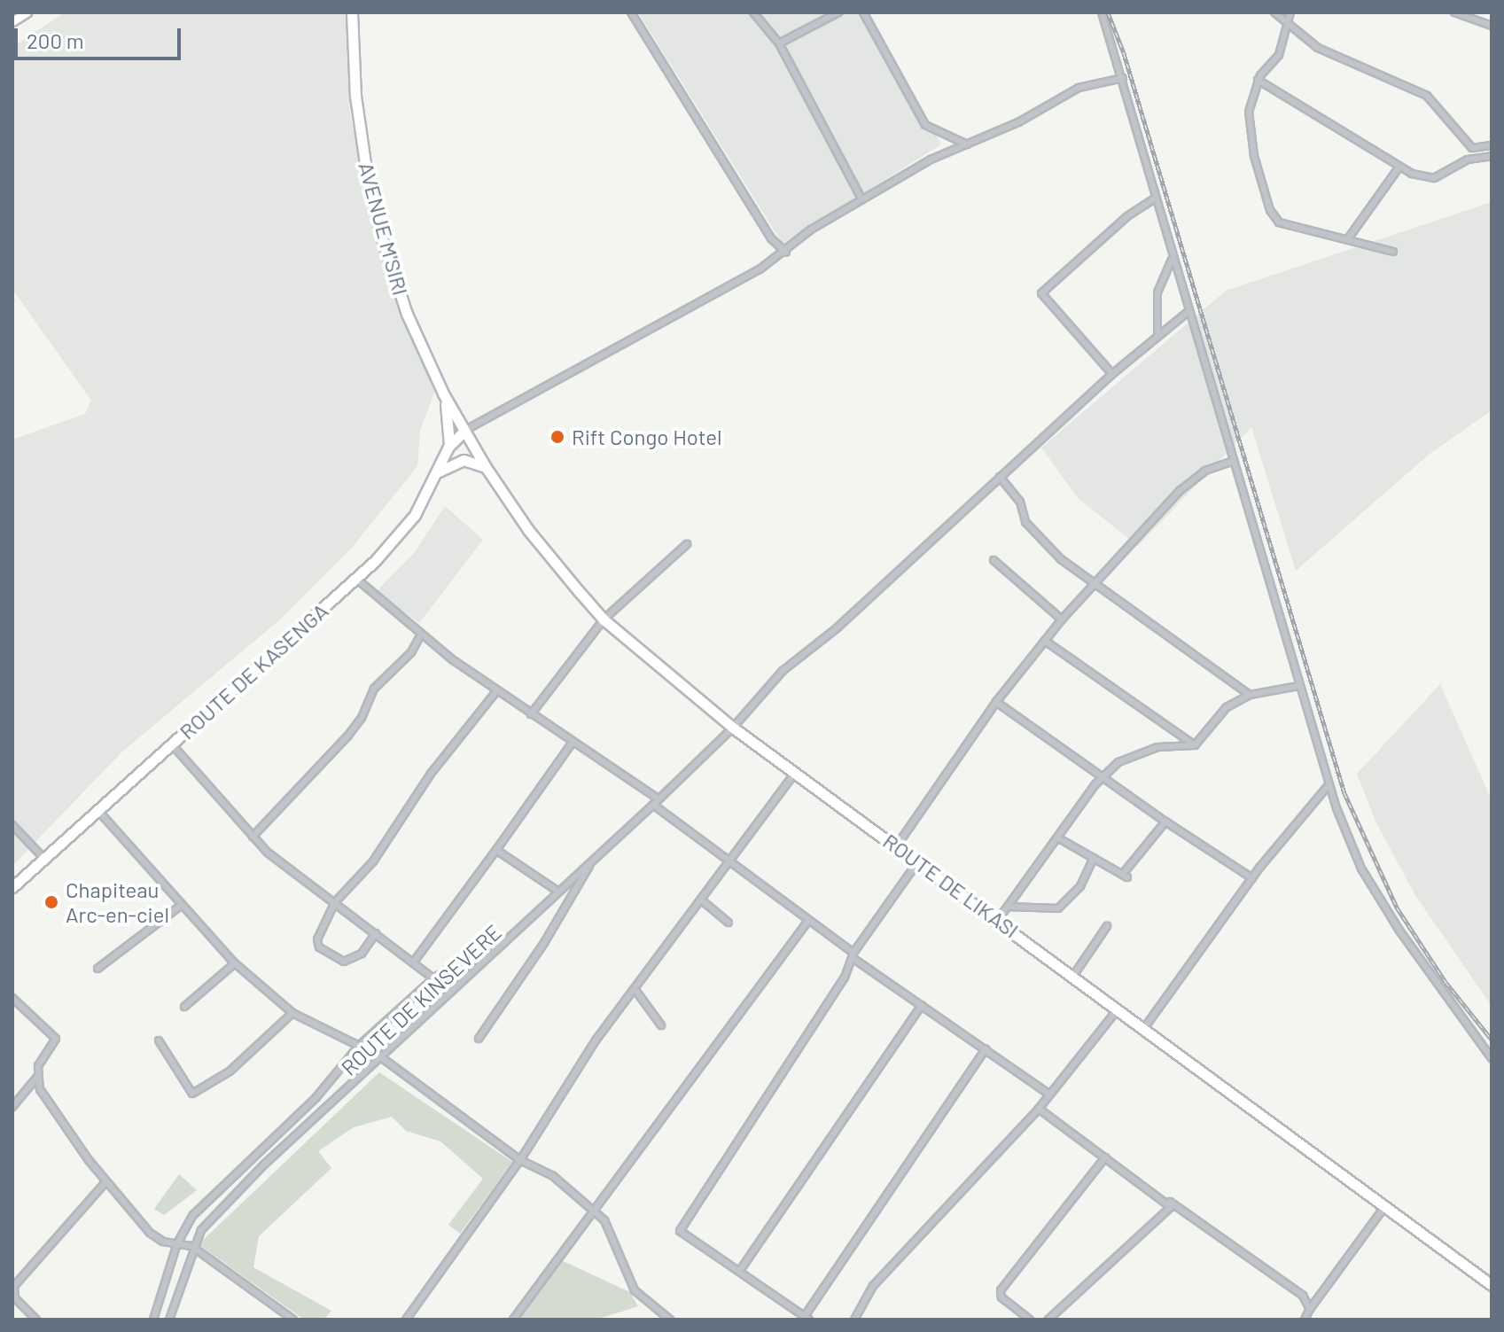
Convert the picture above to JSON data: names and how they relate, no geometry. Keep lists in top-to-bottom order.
{
  "streets": {
    "highway": ["AVENUE M'SIRI", "ROUTE DE KASENGA", "ROUTE DE LIKASI"],
    "street": ["ROUTE DE KINSEVERE"]
  },
  "crossings": [
    ["AVENUE M'SIRI", "ROUTE DE KASENGA"],
    ["AVENUE M'SIRI", "ROUTE DE LIKASI"],
    ["ROUTE DE KASENGA", "ROUTE DE LIKASI"],
    ["ROUTE DE LIKASI", "ROUTE DE KINSEVERE"]
  ],
  "places": ["Rift Congo Hotel", "Chapiteau Arc-en-ciel"],
  "scale_bar": "200 m"
}
